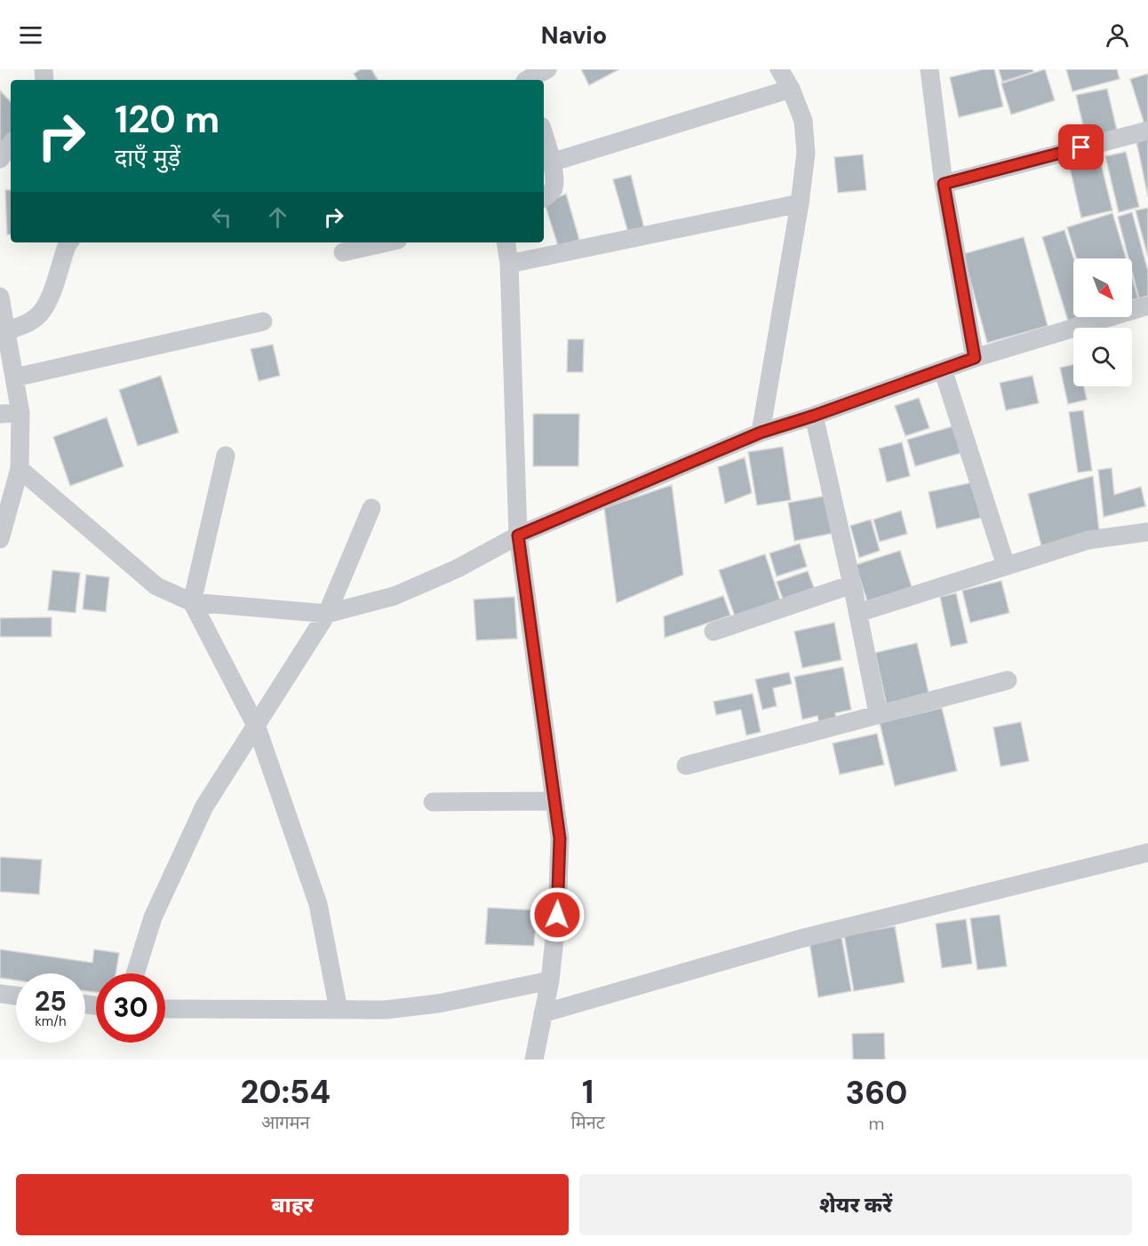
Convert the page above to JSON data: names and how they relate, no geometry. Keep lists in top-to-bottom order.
{
  "north": "bottom right",
  "page": {
    "header": "Navio",
    "turn": ["120 m", "दाएँ मुड़ें"],
    "speed": "25 km/h",
    "limit": "30",
    "eta": [
      "20:54",
      "आगमन",
      "1",
      "मिनट",
      "360",
      "m"
    ],
    "buttons": ["बाहर", "शेयर करें"]
  }
}
